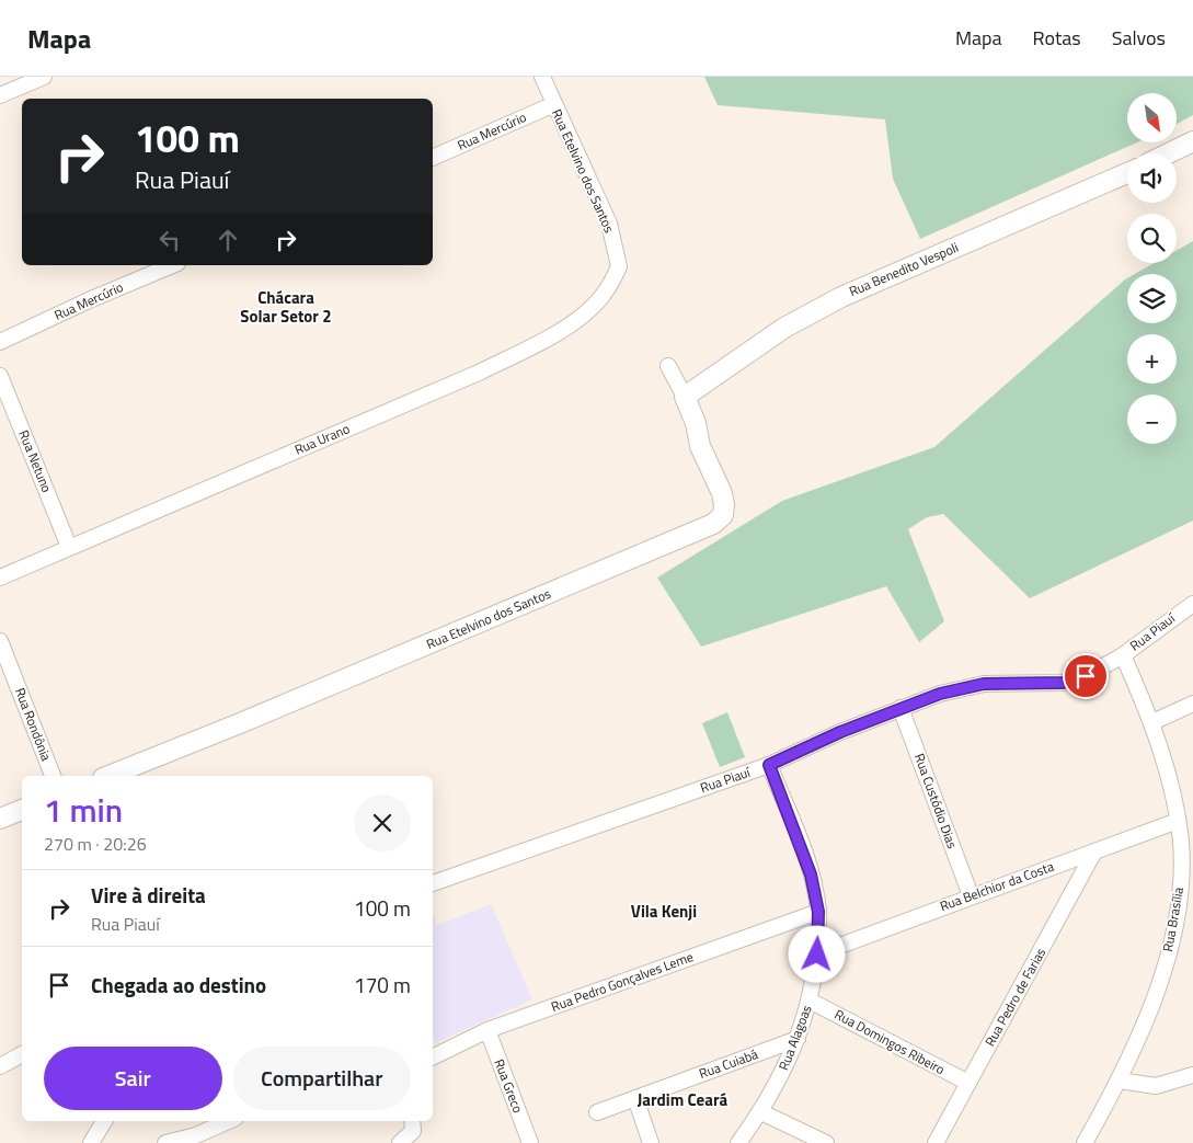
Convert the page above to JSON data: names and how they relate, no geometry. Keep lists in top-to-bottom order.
{
  "streets": {
    "street": [
      "Rua Mercúrio",
      "Rua Etelvino dos Santos",
      "Rua Benedito Vespoli",
      "Rua Urano",
      "Rua Netuno",
      "Rua Piauí",
      "Rua Rondônia",
      "Rua Custódio Dias",
      "Rua Belchior da Costa",
      "Rua Brasília",
      "Rua Pedro Gonçalves Leme",
      "Rua Pedro de Farias",
      "Rua Alagoas",
      "Rua Domingos Ribeiro",
      "Rua Cuiabá",
      "Rua Greco"
    ]
  },
  "crossings": [
    ["Rua Mercúrio", "Rua Etelvino dos Santos"],
    ["Rua Etelvino dos Santos", "Rua Benedito Vespoli"],
    ["Rua Etelvino dos Santos", "Rua Urano"],
    ["Rua Urano", "Rua Netuno"],
    ["Rua Piauí", "Rua Custódio Dias"],
    ["Rua Piauí", "Rua Brasília"],
    ["Rua Piauí", "Rua Alagoas"],
    ["Rua Custódio Dias", "Rua Belchior da Costa"],
    ["Rua Belchior da Costa", "Rua Brasília"],
    ["Rua Belchior da Costa", "Rua Pedro de Farias"],
    ["Rua Belchior da Costa", "Rua Alagoas"],
    ["Rua Pedro Gonçalves Leme", "Rua Alagoas"],
    ["Rua Pedro Gonçalves Leme", "Rua Greco"],
    ["Rua Pedro de Farias", "Rua Domingos Ribeiro"],
    ["Rua Alagoas", "Rua Domingos Ribeiro"],
    ["Rua Alagoas", "Rua Cuiabá"]
  ],
  "districts": ["Chácara Solar Setor 2", "Vila Kenji", "Jardim Ceará"],
  "north": "bottom right",
  "page": {
    "header": "Mapa",
    "nav": ["Mapa", "Rotas", "Salvos"],
    "map_buttons": ["+", "−"],
    "turn": ["100 m", "Rua Piauí"],
    "heading": ["1 min", "270 m · 20:26"],
    "list": [
      {
        "name": "Vire à direita",
        "note": "Rua Piauí",
        "value": "100 m"
      },
      {
        "name": "Chegada ao destino",
        "value": "170 m"
      }
    ],
    "buttons": ["Sair", "Compartilhar"]
  }
}
